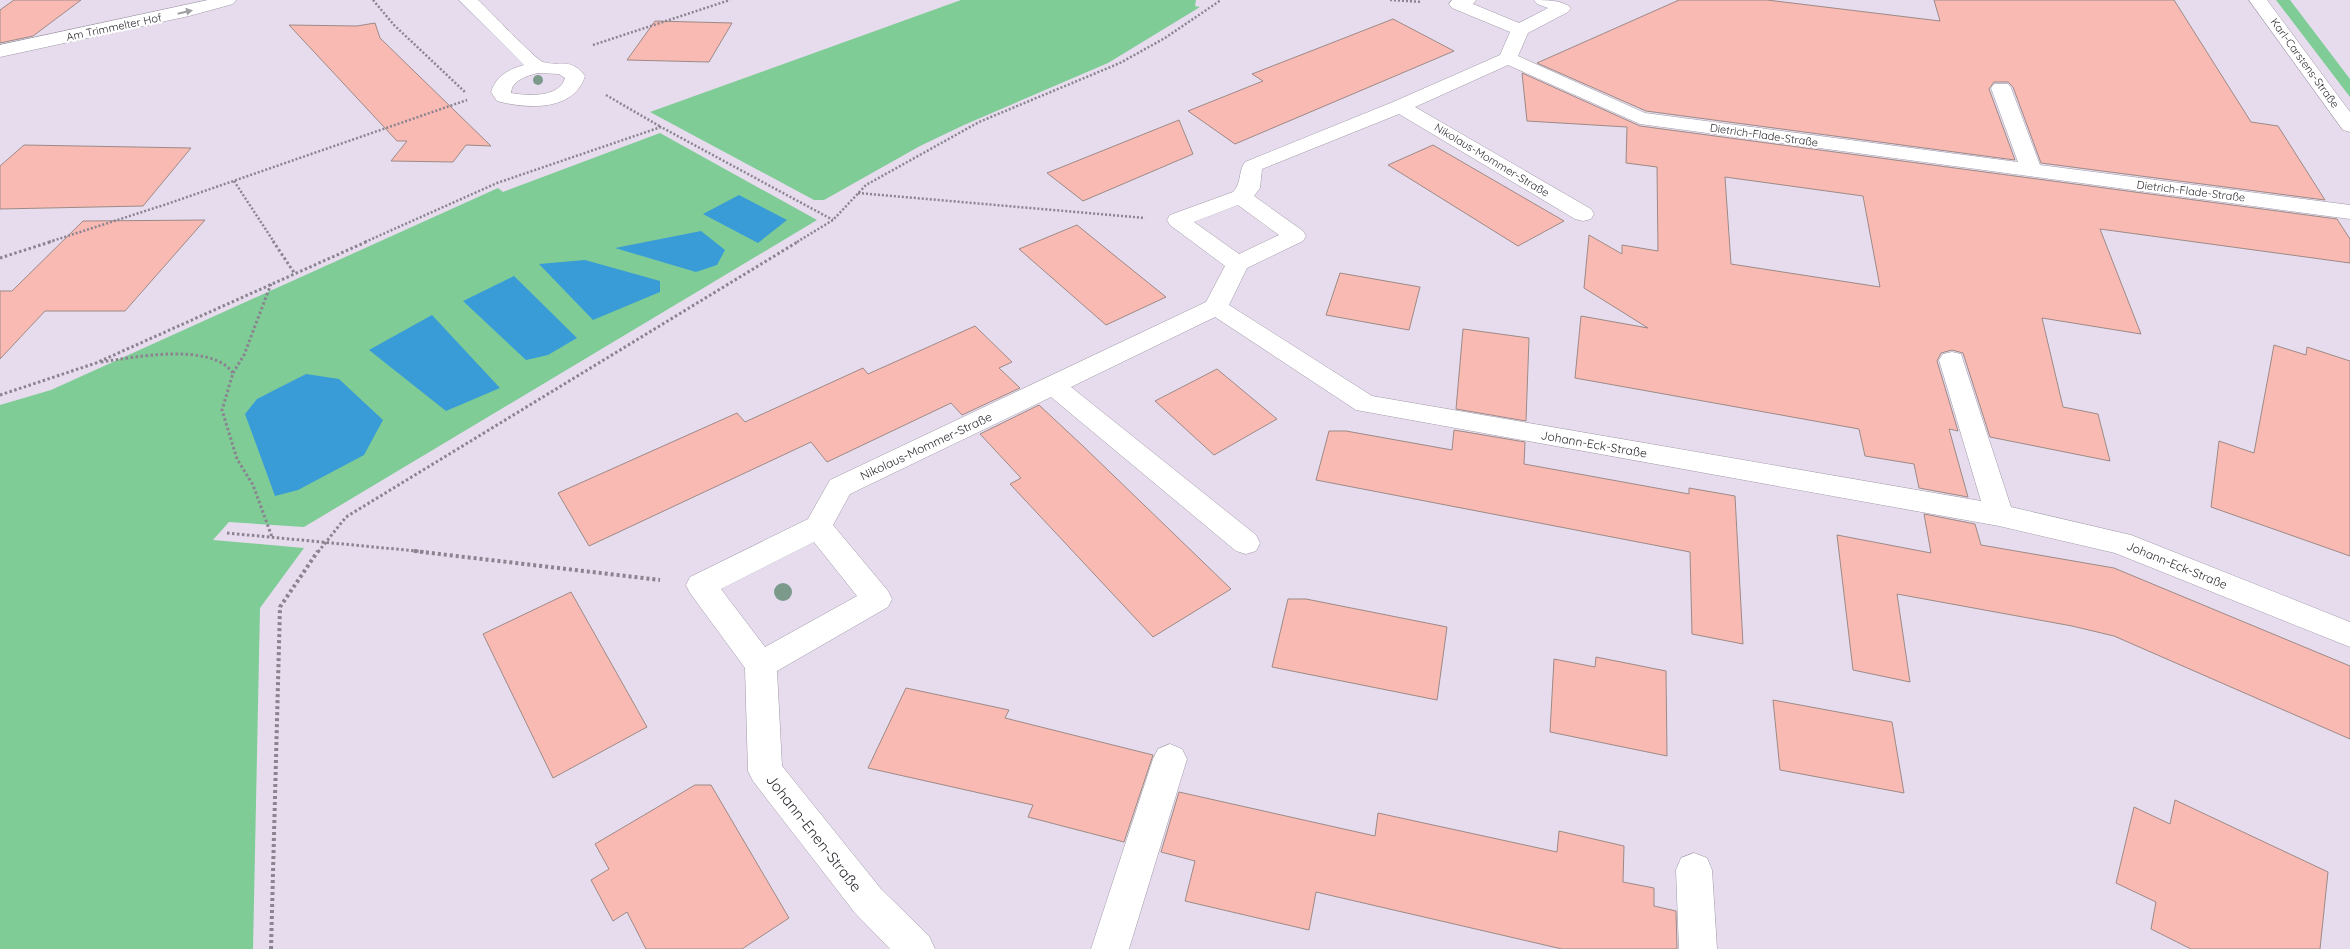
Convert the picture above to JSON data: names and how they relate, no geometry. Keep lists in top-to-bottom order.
{
  "streets": {
    "street": [
      "Am Trimmelter Hof",
      "Karl-Carstens-Straße",
      "Dietrich-Flade-Straße",
      "Nikolaus-Mommer-Straße",
      "Johann-Eck-Straße",
      "Johann-Enen-Straße"
    ]
  },
  "crossings": [
    ["Nikolaus-Mommer-Straße", "Johann-Eck-Straße"]
  ]
}
